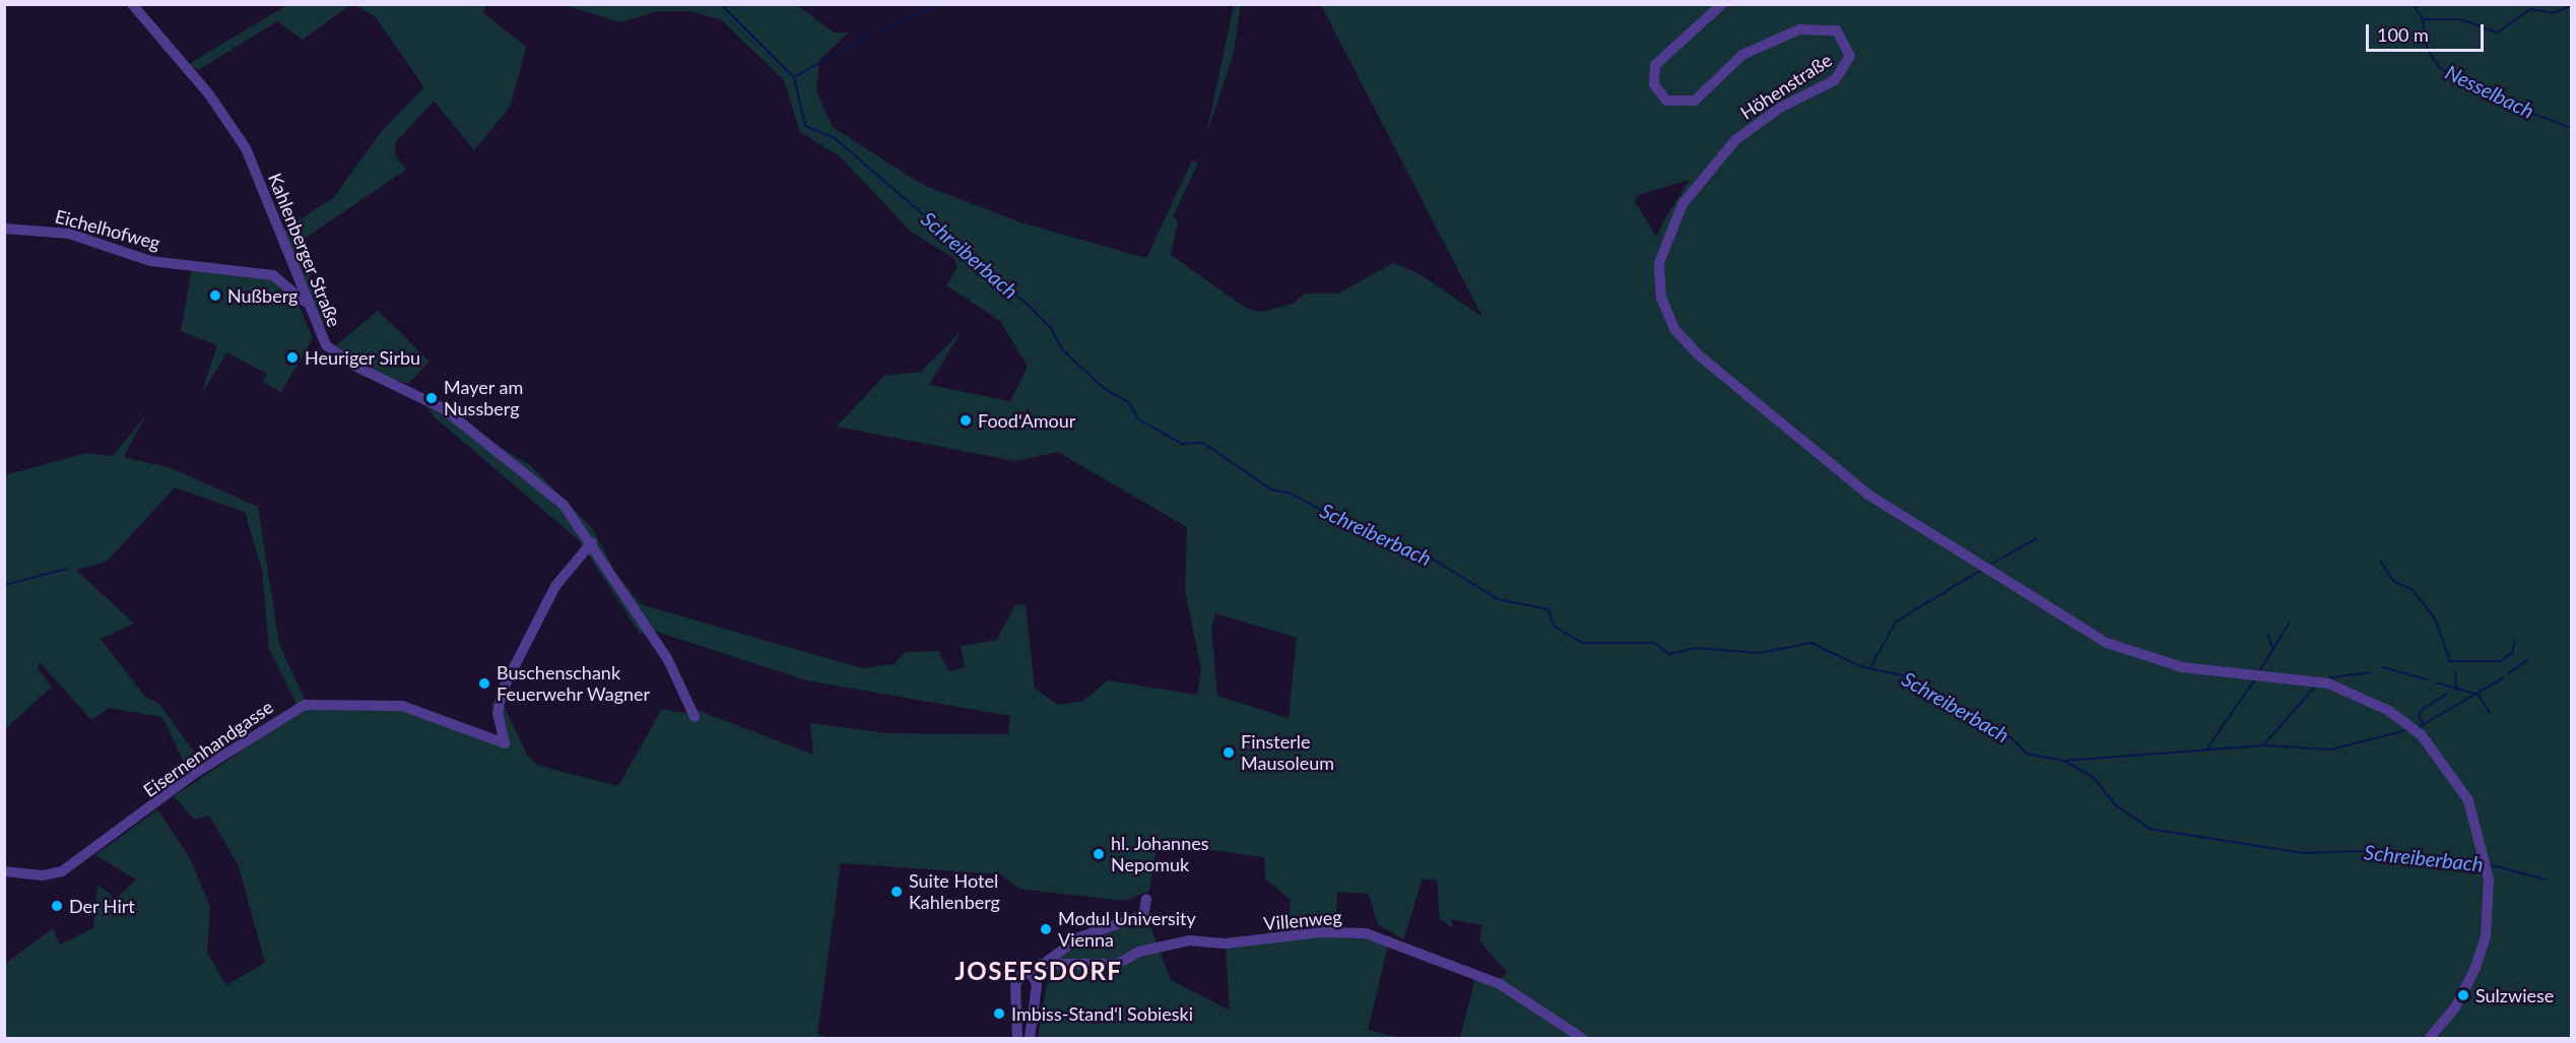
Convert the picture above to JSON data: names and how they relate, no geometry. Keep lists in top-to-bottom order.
{
  "streets": {
    "street": [
      "Höhenstraße",
      "Eichelhofweg",
      "Kahlenberger Straße",
      "Eisernenhandgasse",
      "Villenweg"
    ]
  },
  "crossings": [
    ["Kahlenberger Straße", "Eisernenhandgasse"]
  ],
  "districts": ["JOSEFSDORF"],
  "water": ["Nesselbach", "Schreiberbach"],
  "places": [
    "Nußberg",
    "Heuriger Sirbu",
    "Mayer am Nussberg",
    "Food‘Amour",
    "Buschenschank Feuerwehr Wagner",
    "Finsterle Mausoleum",
    "hl. Johannes Nepomuk",
    "Suite Hotel Kahlenberg",
    "Der Hirt",
    "Modul University Vienna",
    "Sulzwiese",
    "Imbiss-Stand‘l Sobieski"
  ],
  "scale_bar": "100 m"
}
